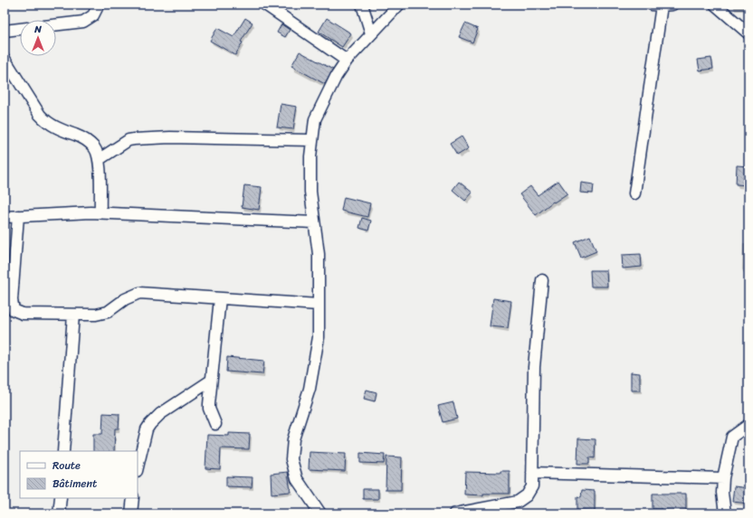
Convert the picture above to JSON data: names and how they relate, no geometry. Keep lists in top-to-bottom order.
{
  "legend": ["Route", "Bâtiment"],
  "north": "top"
}
